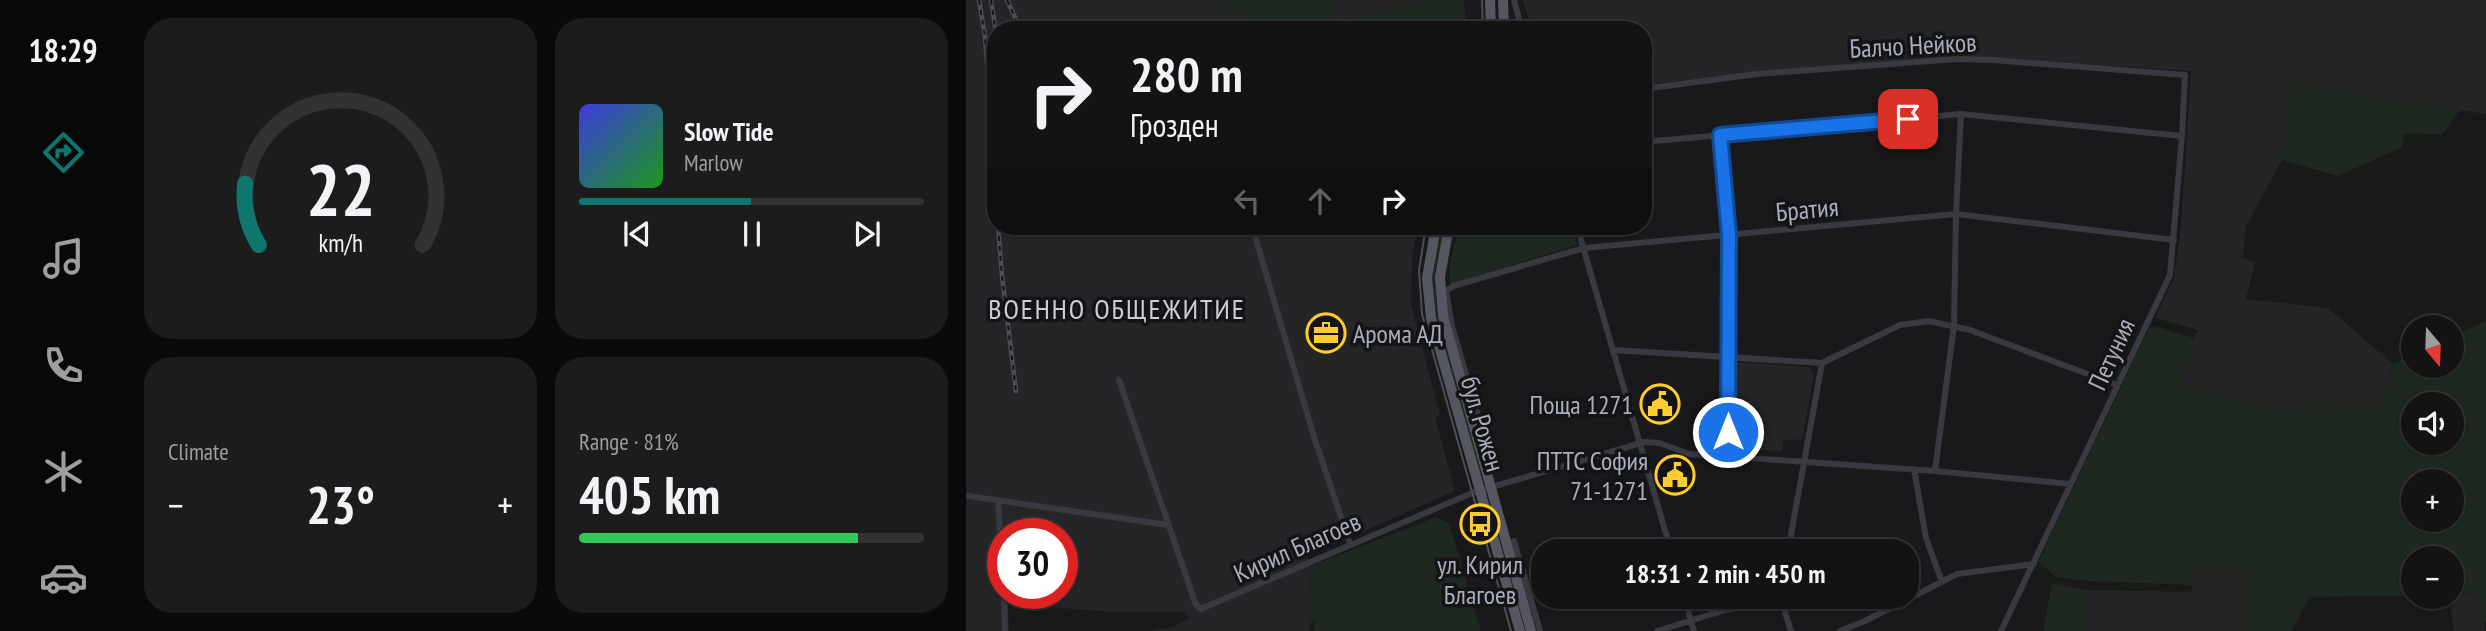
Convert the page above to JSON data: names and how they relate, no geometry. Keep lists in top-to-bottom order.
{
  "streets": {
    "main road": ["бул. Рожен"],
    "street": [
      "Балчо Нейков",
      "Братия",
      "Петуния",
      "Кирил Благоев"
    ]
  },
  "crossings": [
    ["Балчо Нейков", "Петуния"],
    ["Братия", "Петуния"],
    ["Братия", "бул. Рожен"],
    ["бул. Рожен", "Кирил Благоев"]
  ],
  "districts": ["ВОЕННО ОБЩЕЖИТИЕ"],
  "places": {
    "office": ["Арома АД"],
    "public building": ["Поща 1271", "ПТТС София 71-1271"],
    "bus stop": ["ул. Кирил Благоев"]
  },
  "north": "bottom",
  "page": {
    "tabs": "18:29",
    "turn": ["280 m", "Грозден"],
    "song": ["Slow Tide", "Marlow"],
    "map_buttons": ["+", "−"],
    "tile": [
      "Climate",
      ["Range · 81%", "405 km"]
    ],
    "heat": ["−", "23°", "+"],
    "limit": "30",
    "trip": "18:31 · 2 min · 450 m",
    "gauge": ["22", "km/h"]
  }
}
